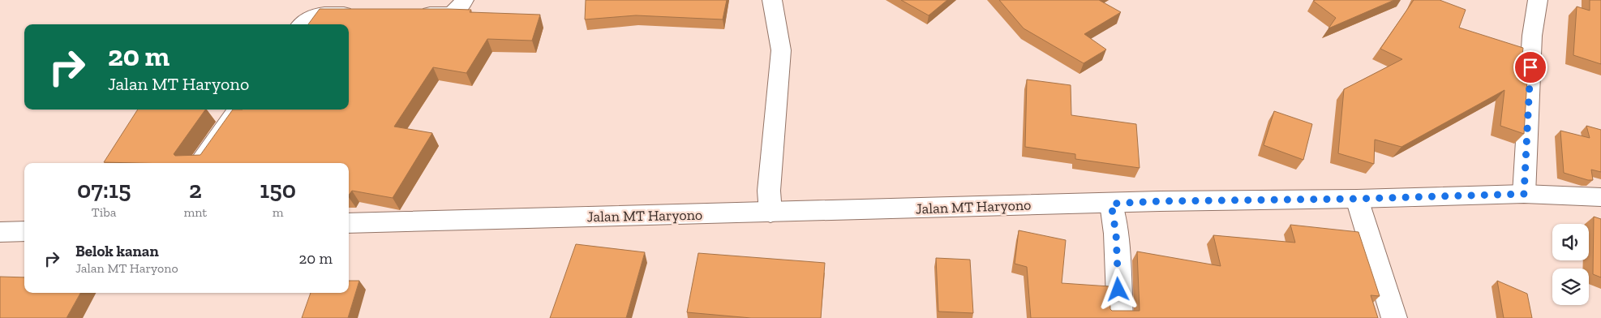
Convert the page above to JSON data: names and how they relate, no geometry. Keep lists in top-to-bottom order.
{
  "streets": {
    "main road": ["Jalan MT Haryono"]
  },
  "page": {
    "turn": ["20 m", "Jalan MT Haryono"],
    "eta": [
      "07:15",
      "Tiba",
      "2",
      "mnt",
      "150",
      "m"
    ],
    "list": [
      {
        "name": "Belok kanan",
        "note": "Jalan MT Haryono",
        "value": "20 m"
      }
    ]
  }
}
